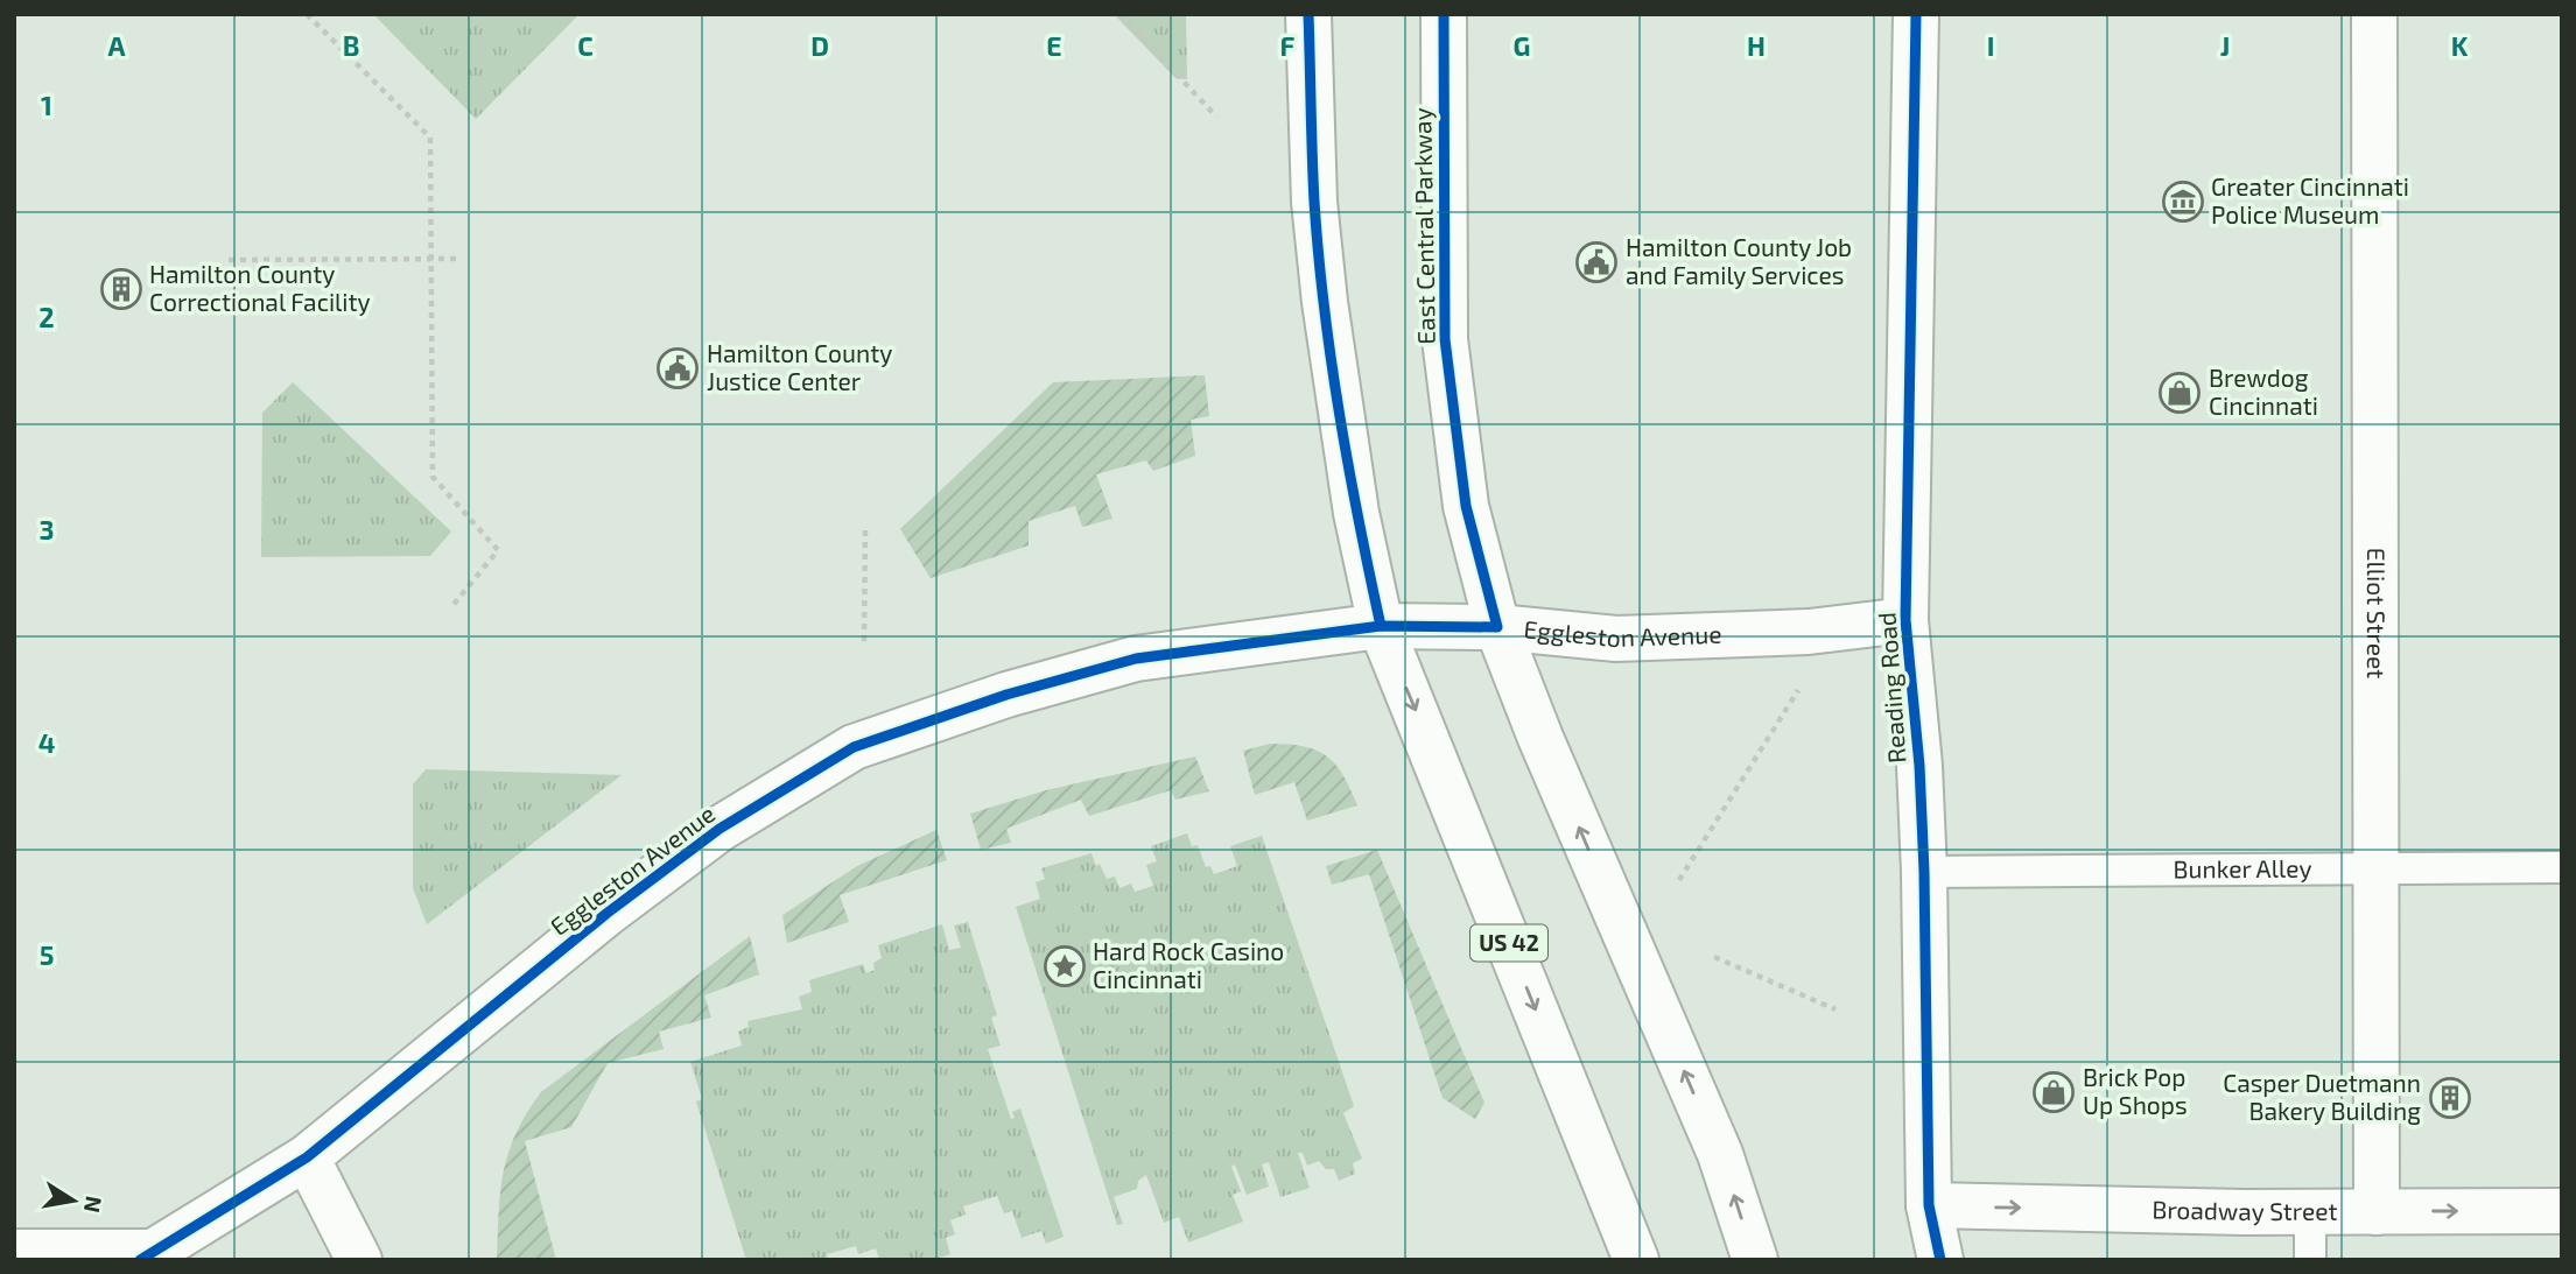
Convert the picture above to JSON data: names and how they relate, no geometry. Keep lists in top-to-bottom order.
{
  "streets": {
    "main road": [
      "East Central Parkway",
      "Elliot Street",
      "Eggleston Avenue",
      "Reading Road",
      "US 42",
      "Broadway Street"
    ],
    "lane": ["Bunker Alley"]
  },
  "crossings": [
    ["East Central Parkway", "Eggleston Avenue"],
    ["Elliot Street", "Bunker Alley"],
    ["Elliot Street", "Broadway Street"],
    ["Eggleston Avenue", "Reading Road"],
    ["Eggleston Avenue", "US 42"],
    ["Reading Road", "Bunker Alley"],
    ["Reading Road", "Broadway Street"]
  ],
  "one_way": ["Broadway Street"],
  "places": {
    "museum": ["Greater Cincinnati Police Museum"],
    "public building": ["Hamilton County Job and Family Services", "Hamilton County Justice Center"],
    "building": ["Hamilton County Correctional Facility", "Casper Duetmann Bakery Building"],
    "shop": ["Brewdog Cincinnati", "Brick Pop Up Shops"],
    "place": ["Hard Rock Casino Cincinnati"]
  },
  "north": "right",
  "grid": {
    "columns": [
      "A",
      "B",
      "C",
      "D",
      "E",
      "F",
      "G",
      "H",
      "I",
      "J",
      "K"
    ],
    "rows": [
      "1",
      "2",
      "3",
      "4",
      "5"
    ]
  }
}
